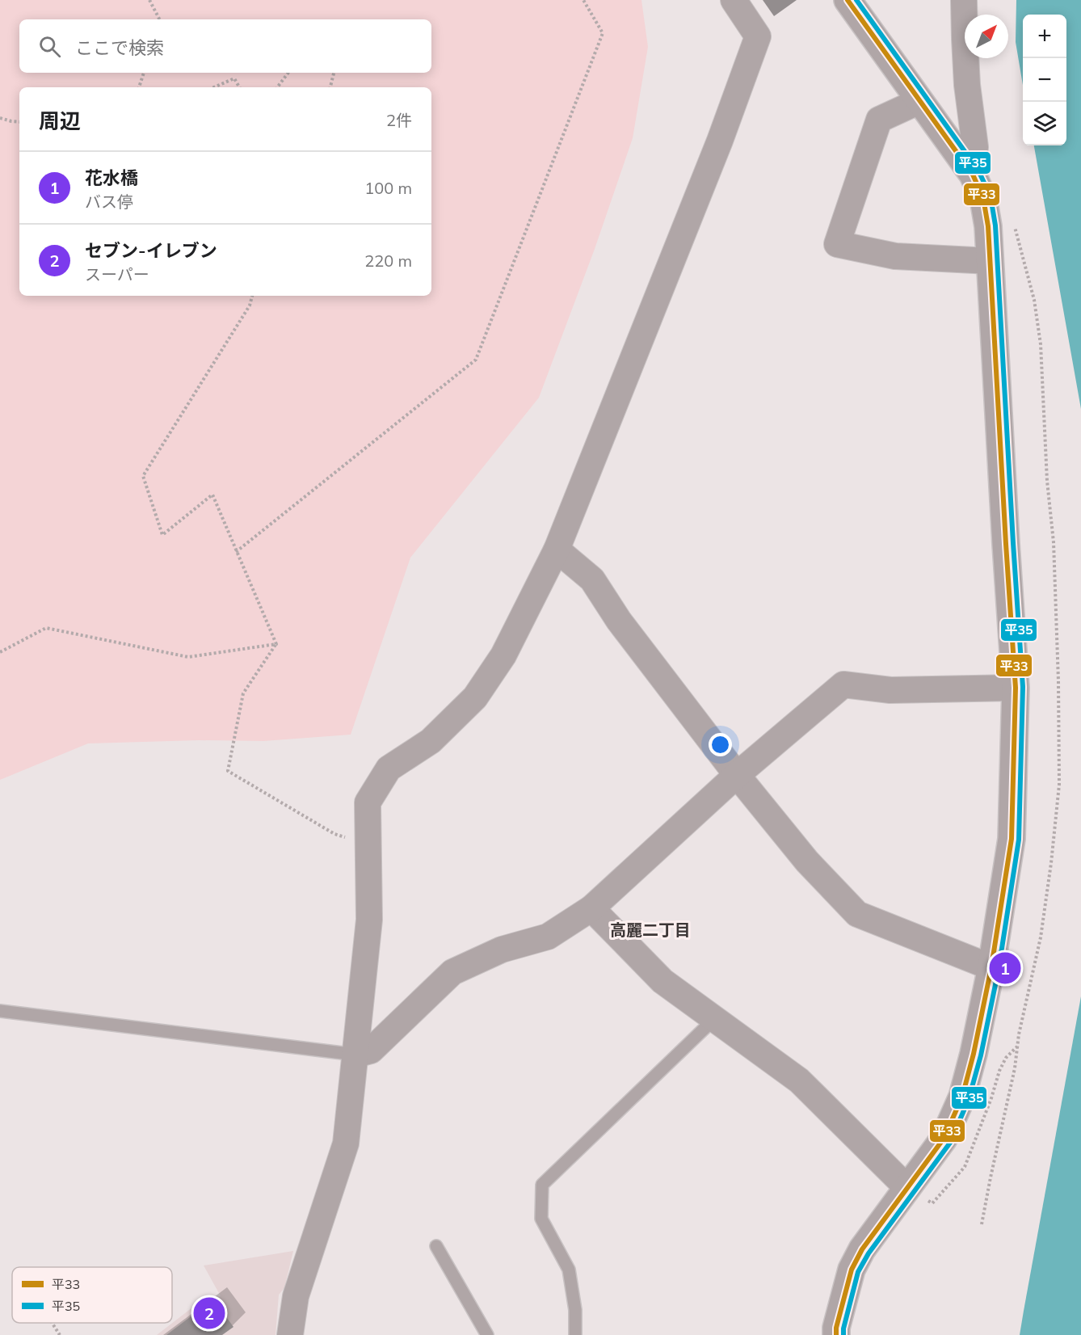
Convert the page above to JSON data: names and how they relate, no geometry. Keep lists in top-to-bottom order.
{
  "districts": ["高麗二丁目"],
  "lines": ["transit line 平33", "transit line 平35"],
  "legend": ["平33", "平35"],
  "north": "top right",
  "page": {
    "map_buttons": ["+", "−"],
    "search": "ここで検索",
    "heading": ["周辺", "2件"],
    "list": [
      {
        "mark": "1",
        "name": "花水橋",
        "note": "バス停",
        "value": "100 m"
      },
      {
        "mark": "2",
        "name": "セブン-イレブン",
        "note": "スーパー",
        "value": "220 m"
      }
    ],
    "pins": ["1", "2"]
  }
}
